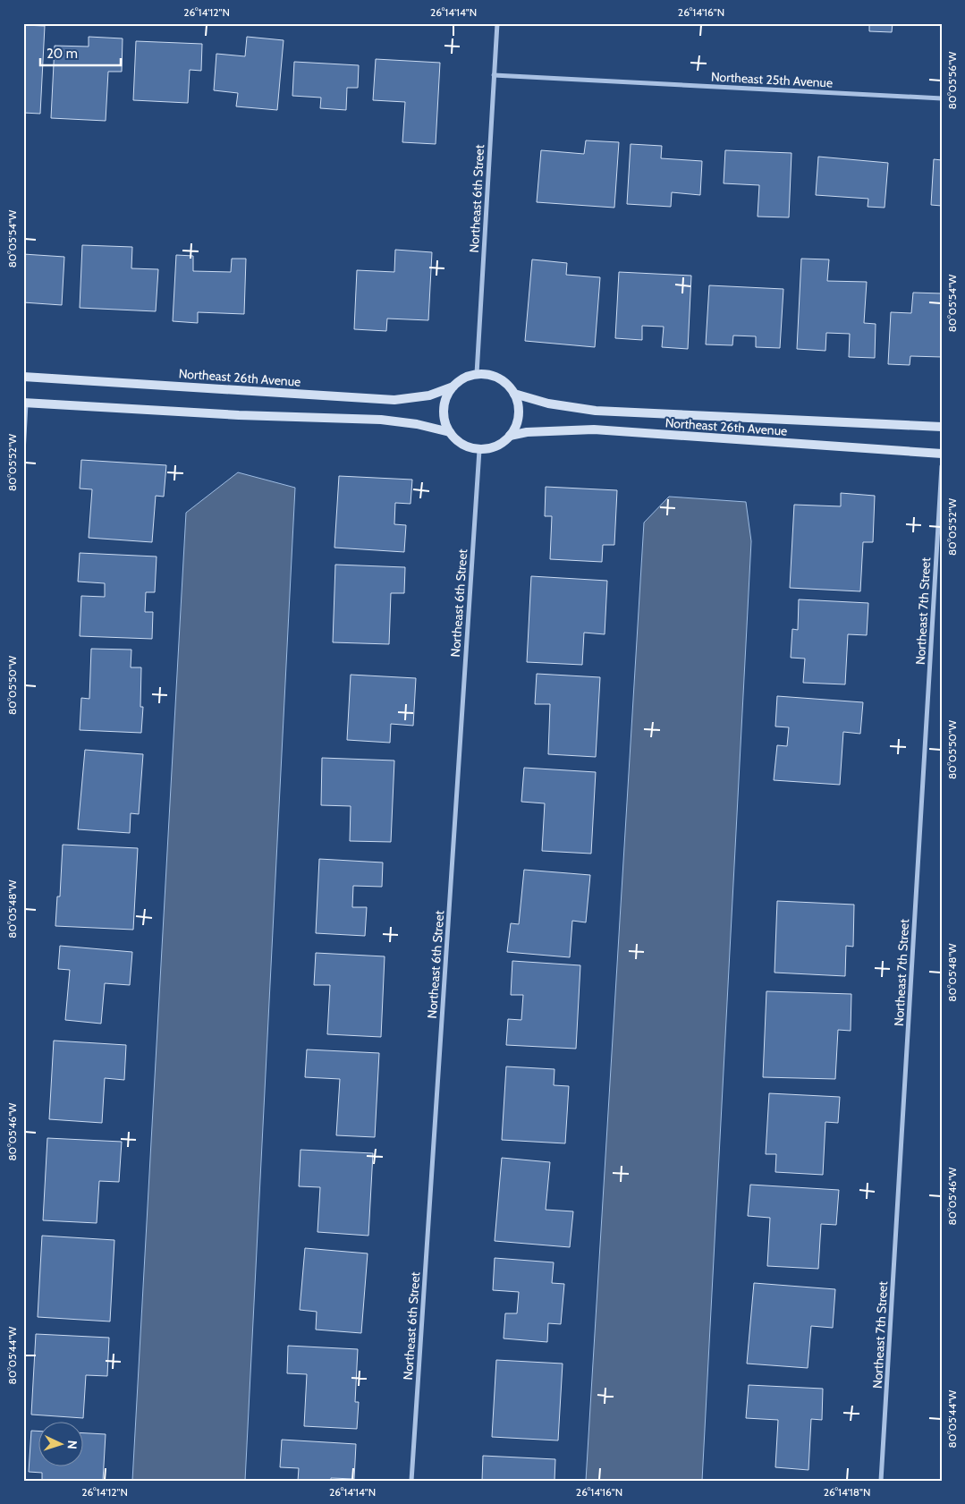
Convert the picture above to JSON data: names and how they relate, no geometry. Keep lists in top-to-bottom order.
{
  "streets": {
    "street": [
      "Northeast 25th Avenue",
      "Northeast 6th Street",
      "Northeast 26th Avenue",
      "Northeast 7th Street"
    ]
  },
  "crossings": [
    ["Northeast 25th Avenue", "Northeast 6th Street"],
    ["Northeast 6th Street", "Northeast 26th Avenue"]
  ],
  "scale_bar": "20 m",
  "north": "right",
  "coordinates": [
    "26°14'12\"N",
    "26°14'14\"N",
    "26°14'16\"N",
    "80°05'56\"W",
    "80°05'54\"W",
    "80°05'52\"W",
    "80°05'50\"W",
    "80°05'48\"W",
    "80°05'46\"W",
    "80°05'44\"W",
    "26°14'18\"N"
  ]
}
